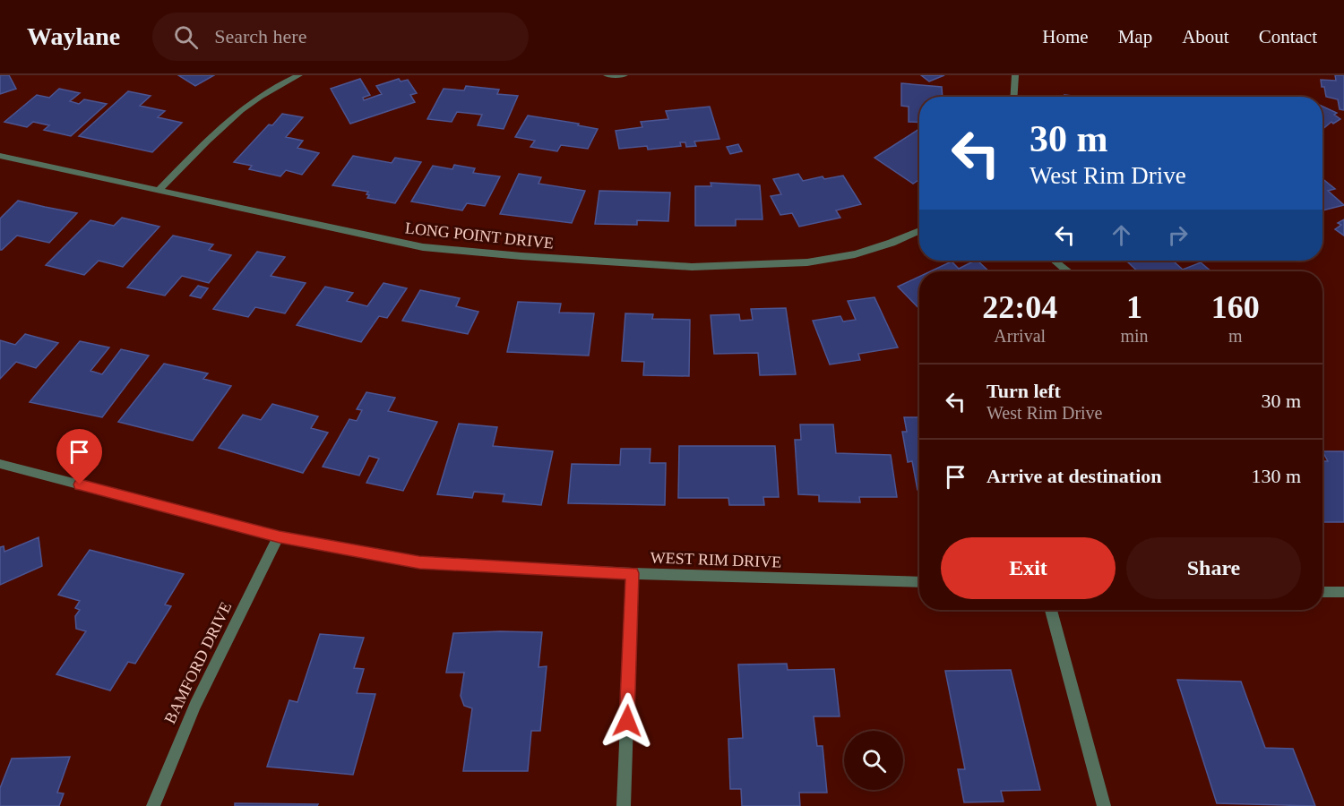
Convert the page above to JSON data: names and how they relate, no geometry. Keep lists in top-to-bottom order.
{
  "streets": {
    "street": ["LONG POINT DRIVE", "WEST RIM DRIVE", "BAMFORD DRIVE"]
  },
  "crossings": [
    ["WEST RIM DRIVE", "BAMFORD DRIVE"]
  ],
  "page": {
    "header": "Waylane",
    "search": "Search here",
    "nav": [
      "Home",
      "Map",
      "About",
      "Contact"
    ],
    "turn": ["30 m", "West Rim Drive"],
    "eta": [
      "22:04",
      "Arrival",
      "1",
      "min",
      "160",
      "m"
    ],
    "list": [
      {
        "name": "Turn left",
        "note": "West Rim Drive",
        "value": "30 m"
      },
      {
        "name": "Arrive at destination",
        "value": "130 m"
      }
    ],
    "buttons": ["Exit", "Share"]
  }
}
